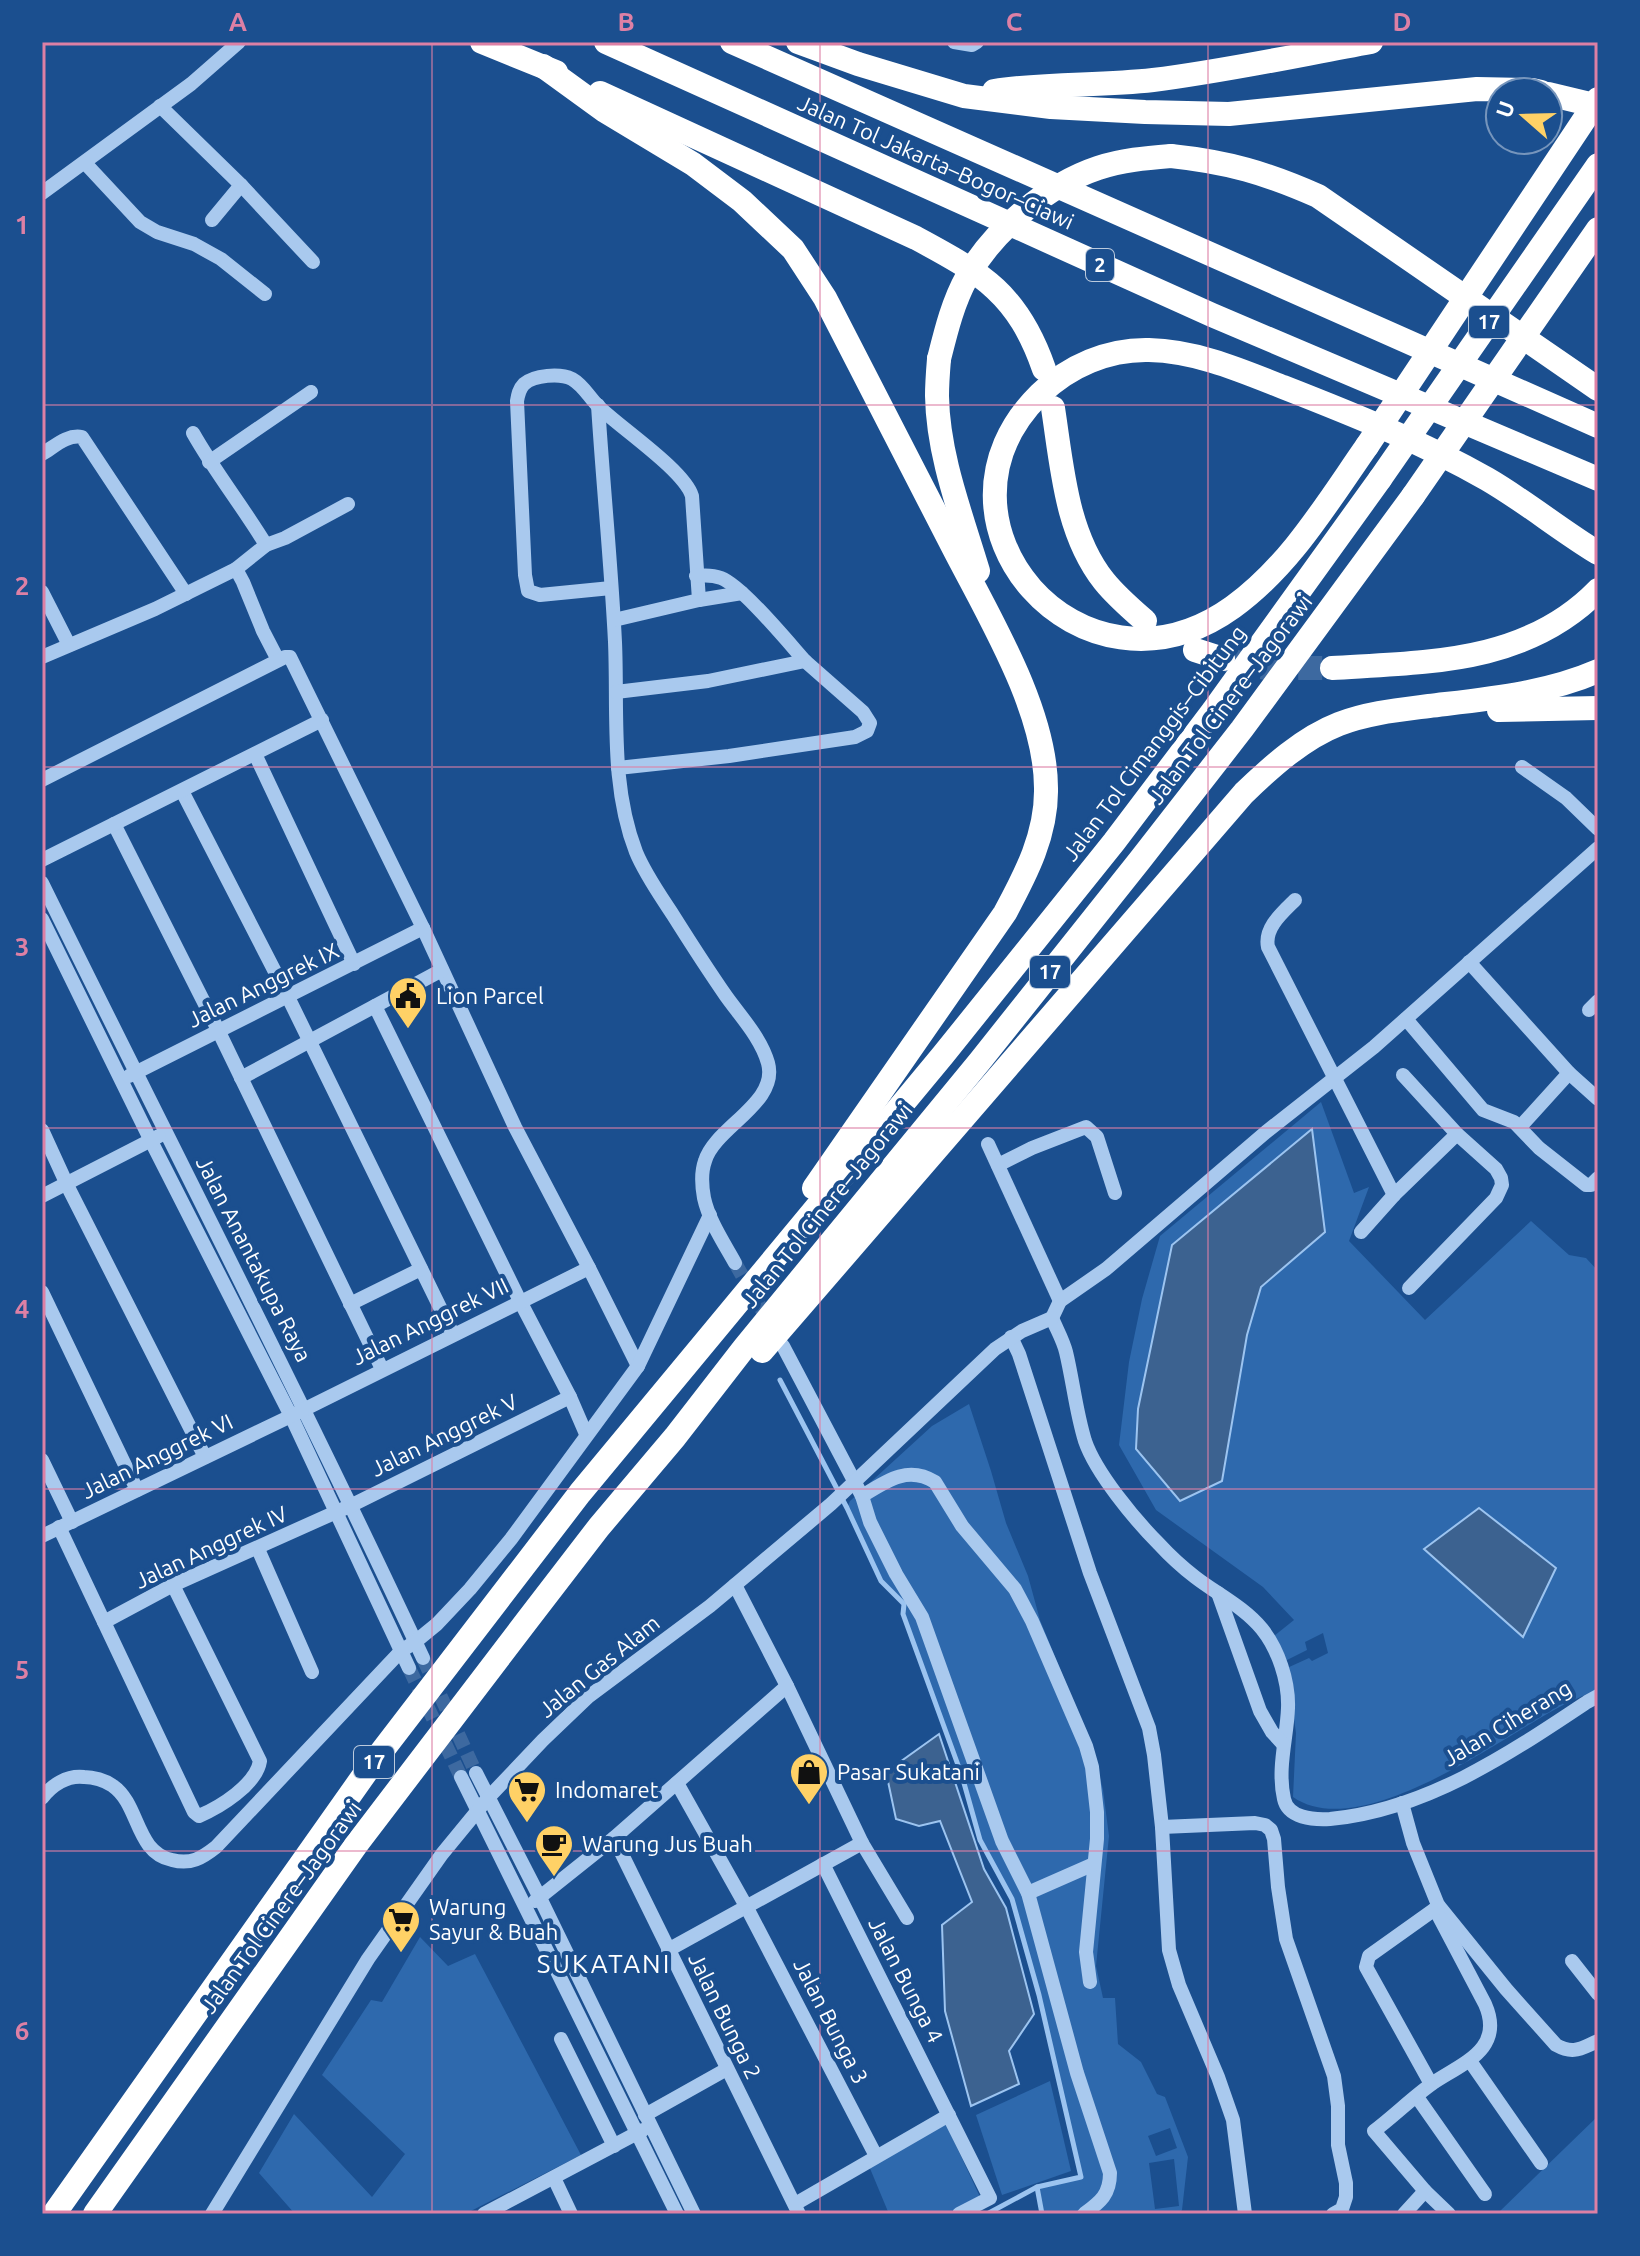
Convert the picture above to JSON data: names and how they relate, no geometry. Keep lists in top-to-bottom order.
{
  "streets": {
    "highway": [
      "Jalan Tol Jakarta–Bogor–Ciawi",
      "2",
      "17",
      "Jalan Tol Cinere–Jagorawi",
      "Jalan Tol Cimanggis–Cibitung"
    ],
    "street": [
      "Jalan Anggrek IX",
      "Jalan Anantakupa Raya",
      "Jalan Anggrek VII",
      "Jalan Anggrek V",
      "Jalan Anggrek VI",
      "Jalan Anggrek IV",
      "Jalan Gas Alam",
      "Jalan Ciherang",
      "Jalan Bunga 4",
      "Jalan Bunga 2",
      "Jalan Bunga 3"
    ]
  },
  "crossings": [
    ["Jalan Tol Cinere–Jagorawi", "Jalan Tol Cimanggis–Cibitung"],
    ["Jalan Anggrek IX", "Jalan Anantakupa Raya"],
    ["Jalan Anantakupa Raya", "Jalan Anggrek VII"],
    ["Jalan Anantakupa Raya", "Jalan Anggrek V"],
    ["Jalan Anantakupa Raya", "Jalan Anggrek VI"],
    ["Jalan Anantakupa Raya", "Jalan Anggrek IV"],
    ["Jalan Anggrek VII", "Jalan Anggrek VI"],
    ["Jalan Anggrek V", "Jalan Anggrek IV"]
  ],
  "districts": ["SUKATANI"],
  "places": {
    "public building": ["Lion Parcel"],
    "shop": ["Pasar Sukatani"],
    "supermarket": ["Indomaret", "Warung Sayur & Buah"],
    "cafe": ["Warung Jus Buah"]
  },
  "north": "left",
  "grid": {
    "columns": [
      "A",
      "B",
      "C",
      "D"
    ],
    "rows": [
      "1",
      "2",
      "3",
      "4",
      "5",
      "6"
    ]
  }
}
